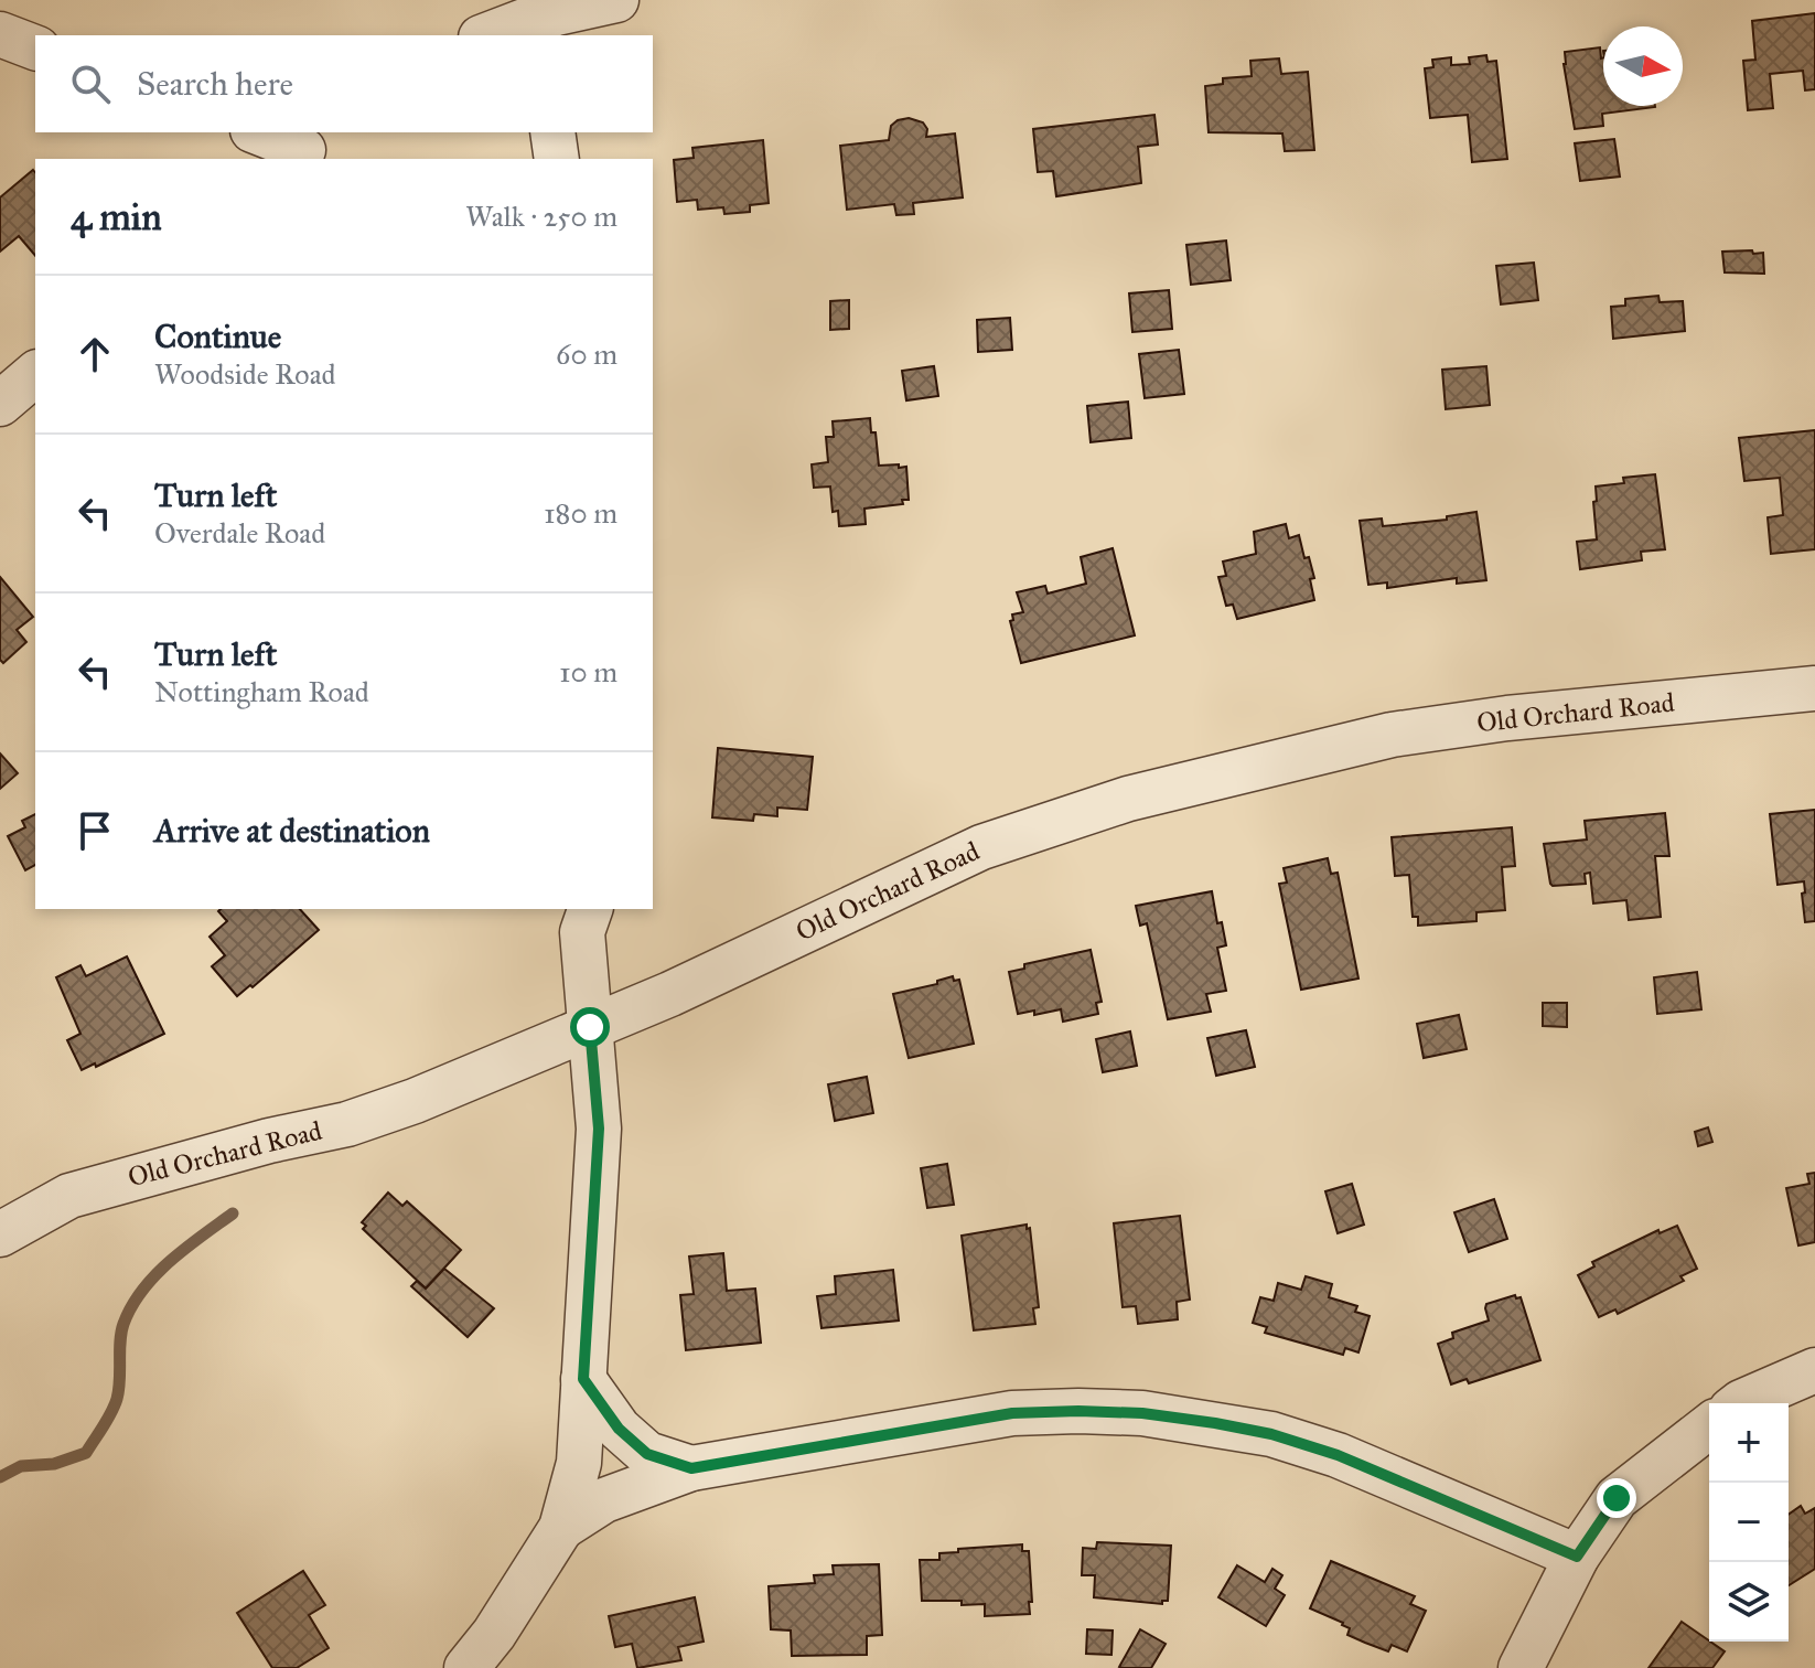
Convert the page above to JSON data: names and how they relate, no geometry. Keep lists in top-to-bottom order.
{
  "streets": {
    "street": ["Old Orchard Road"]
  },
  "north": "right",
  "page": {
    "search": "Search here",
    "heading": ["4 min", "Walk · 250 m"],
    "list": [
      ["Continue", "Woodside Road", "60 m"],
      ["Turn left", "Overdale Road", "180 m"],
      ["Turn left", "Nottingham Road", "10 m"],
      "Arrive at destination"
    ],
    "map_buttons": ["+", "−"]
  }
}
